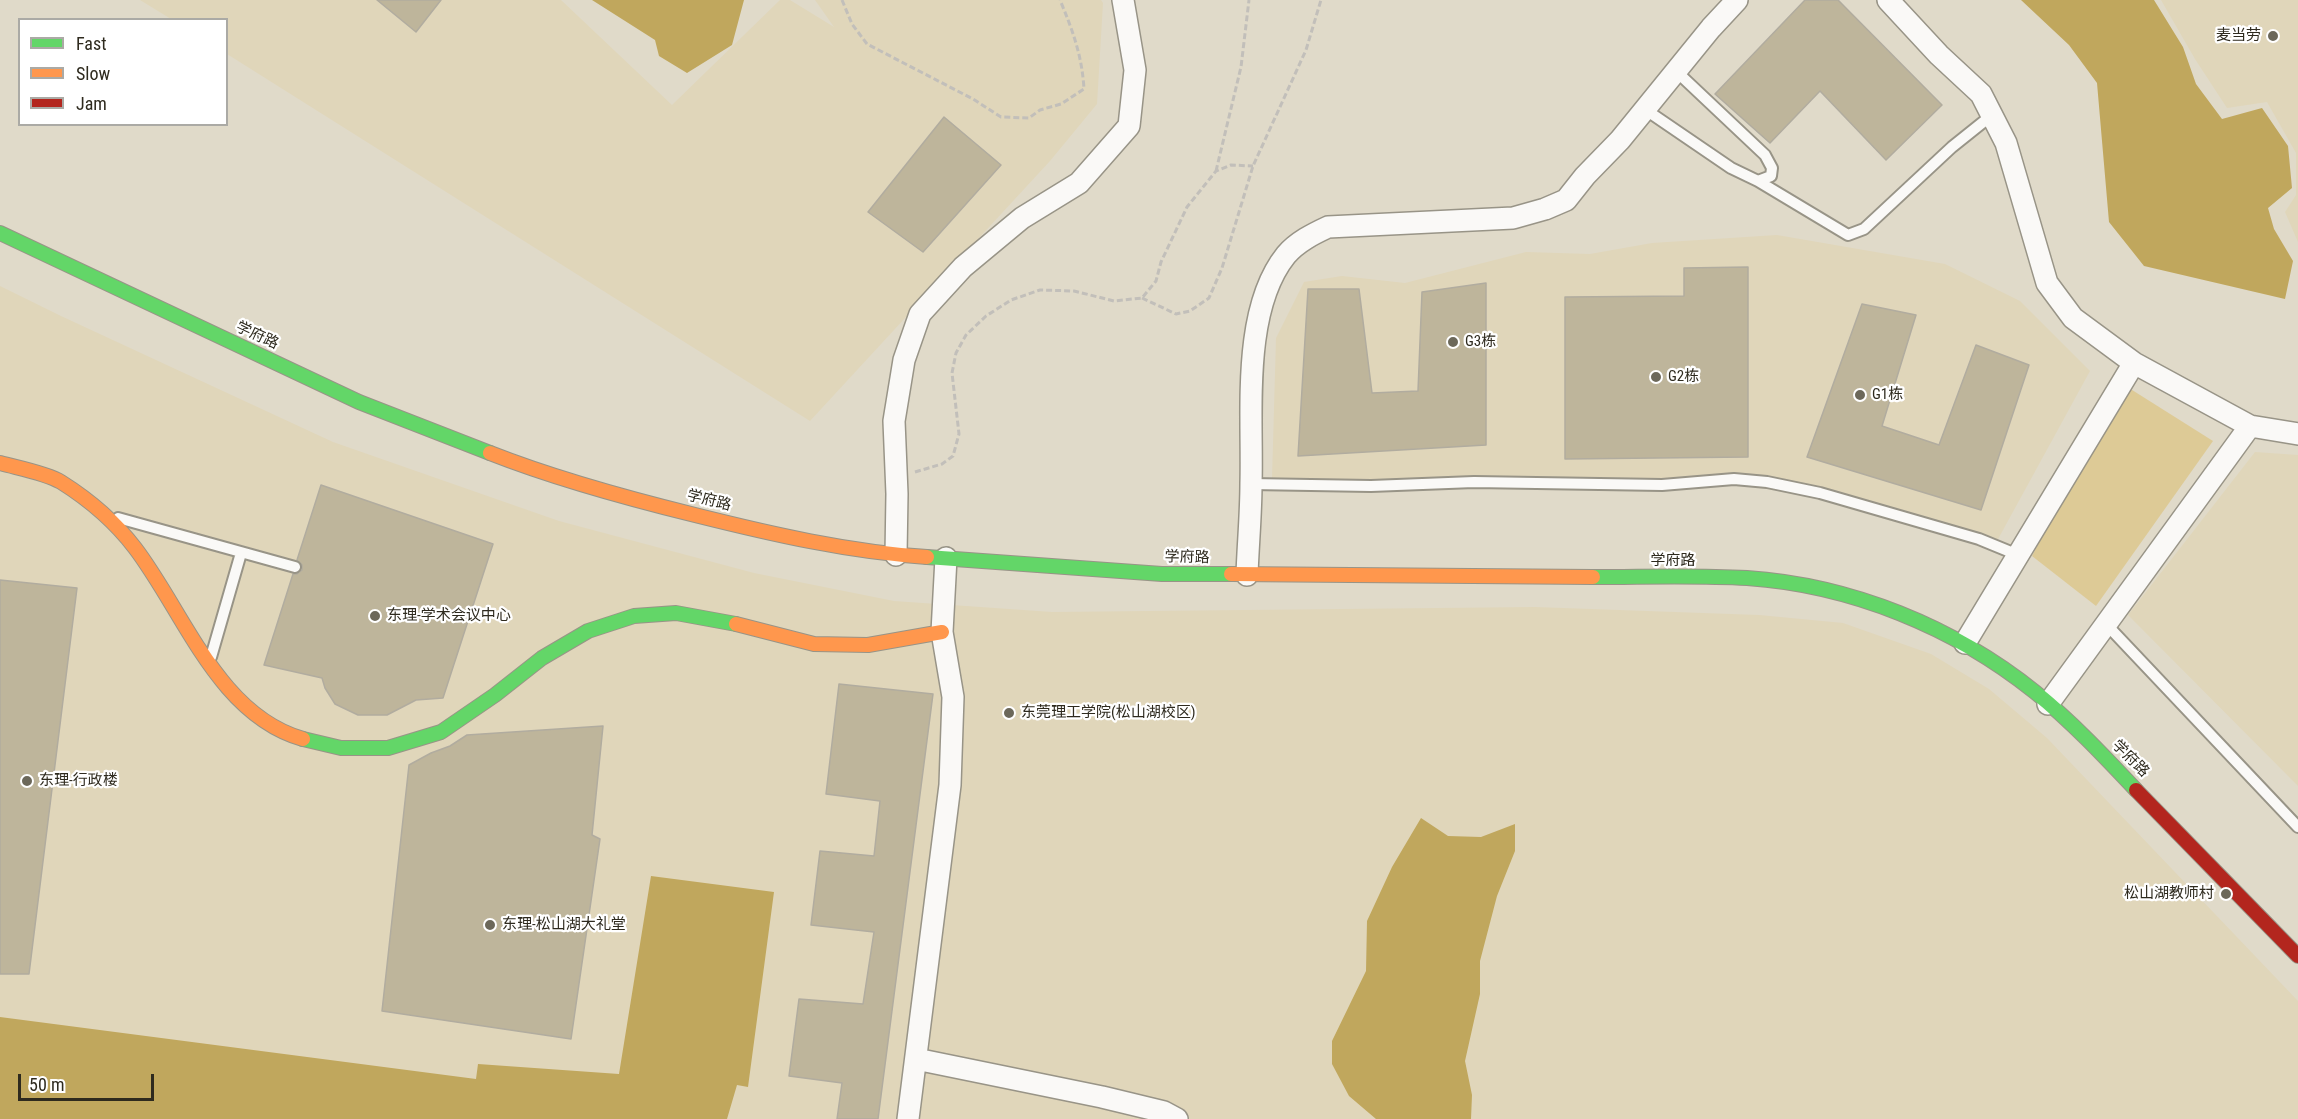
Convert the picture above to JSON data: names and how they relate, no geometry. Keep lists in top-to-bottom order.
{
  "streets": {
    "street": ["学府路"]
  },
  "places": [
    "麦当劳",
    "G3栋",
    "G2栋",
    "G1栋",
    "东理-学术会议中心",
    "东莞理工学院(松山湖校区)",
    "东理-行政楼",
    "松山湖教师村",
    "东理-松山湖大礼堂"
  ],
  "legend": ["Fast", "Slow", "Jam"],
  "scale_bar": "50 m"
}
